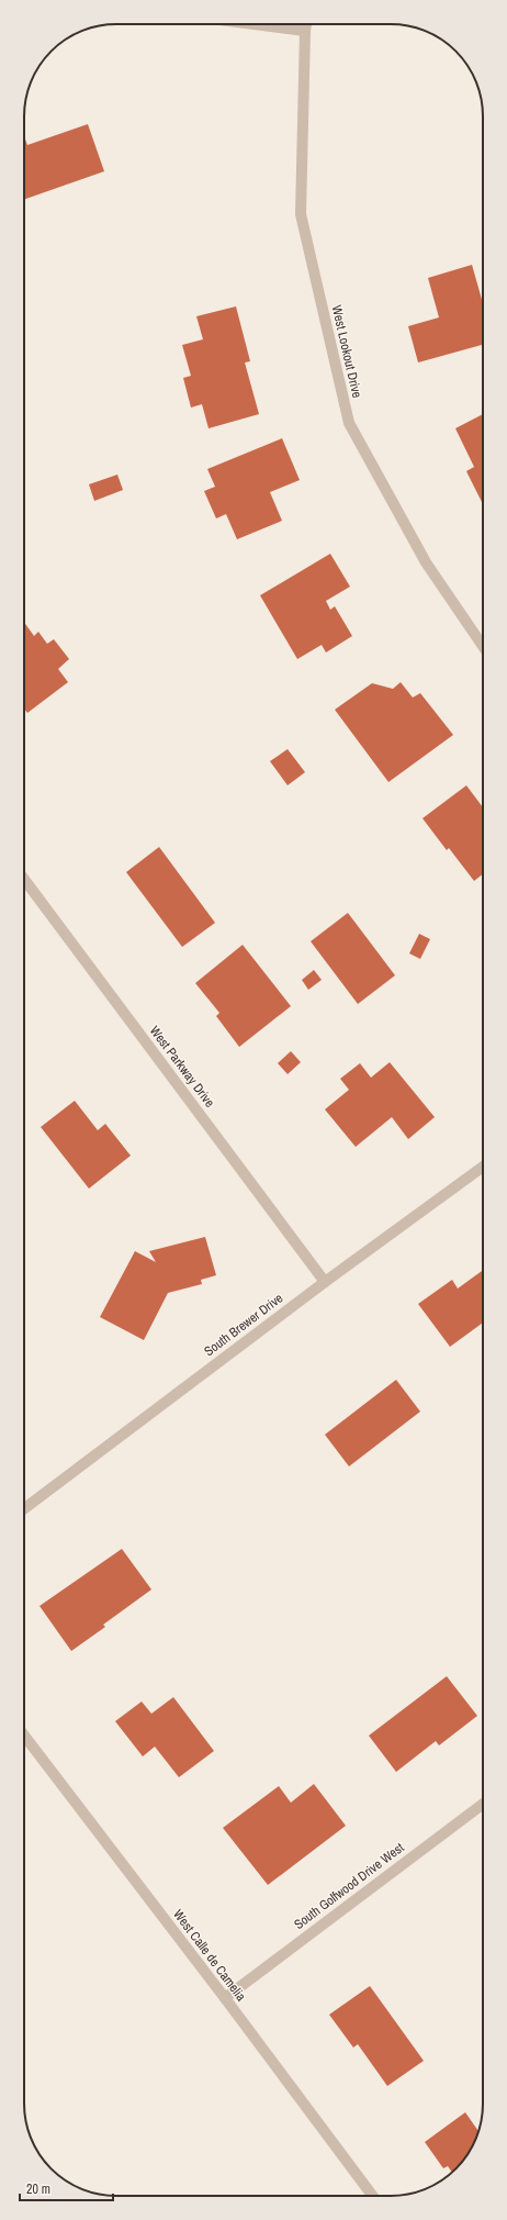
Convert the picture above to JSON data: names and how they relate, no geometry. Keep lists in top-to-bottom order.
{
  "streets": {
    "street": [
      "West Lookout Drive",
      "West Parkway Drive",
      "South Brewer Drive",
      "South Golfwood Drive West",
      "West Calle de Camelia"
    ]
  },
  "crossings": [
    ["West Parkway Drive", "South Brewer Drive"],
    ["South Golfwood Drive West", "West Calle de Camelia"]
  ],
  "scale_bar": "20 m"
}
